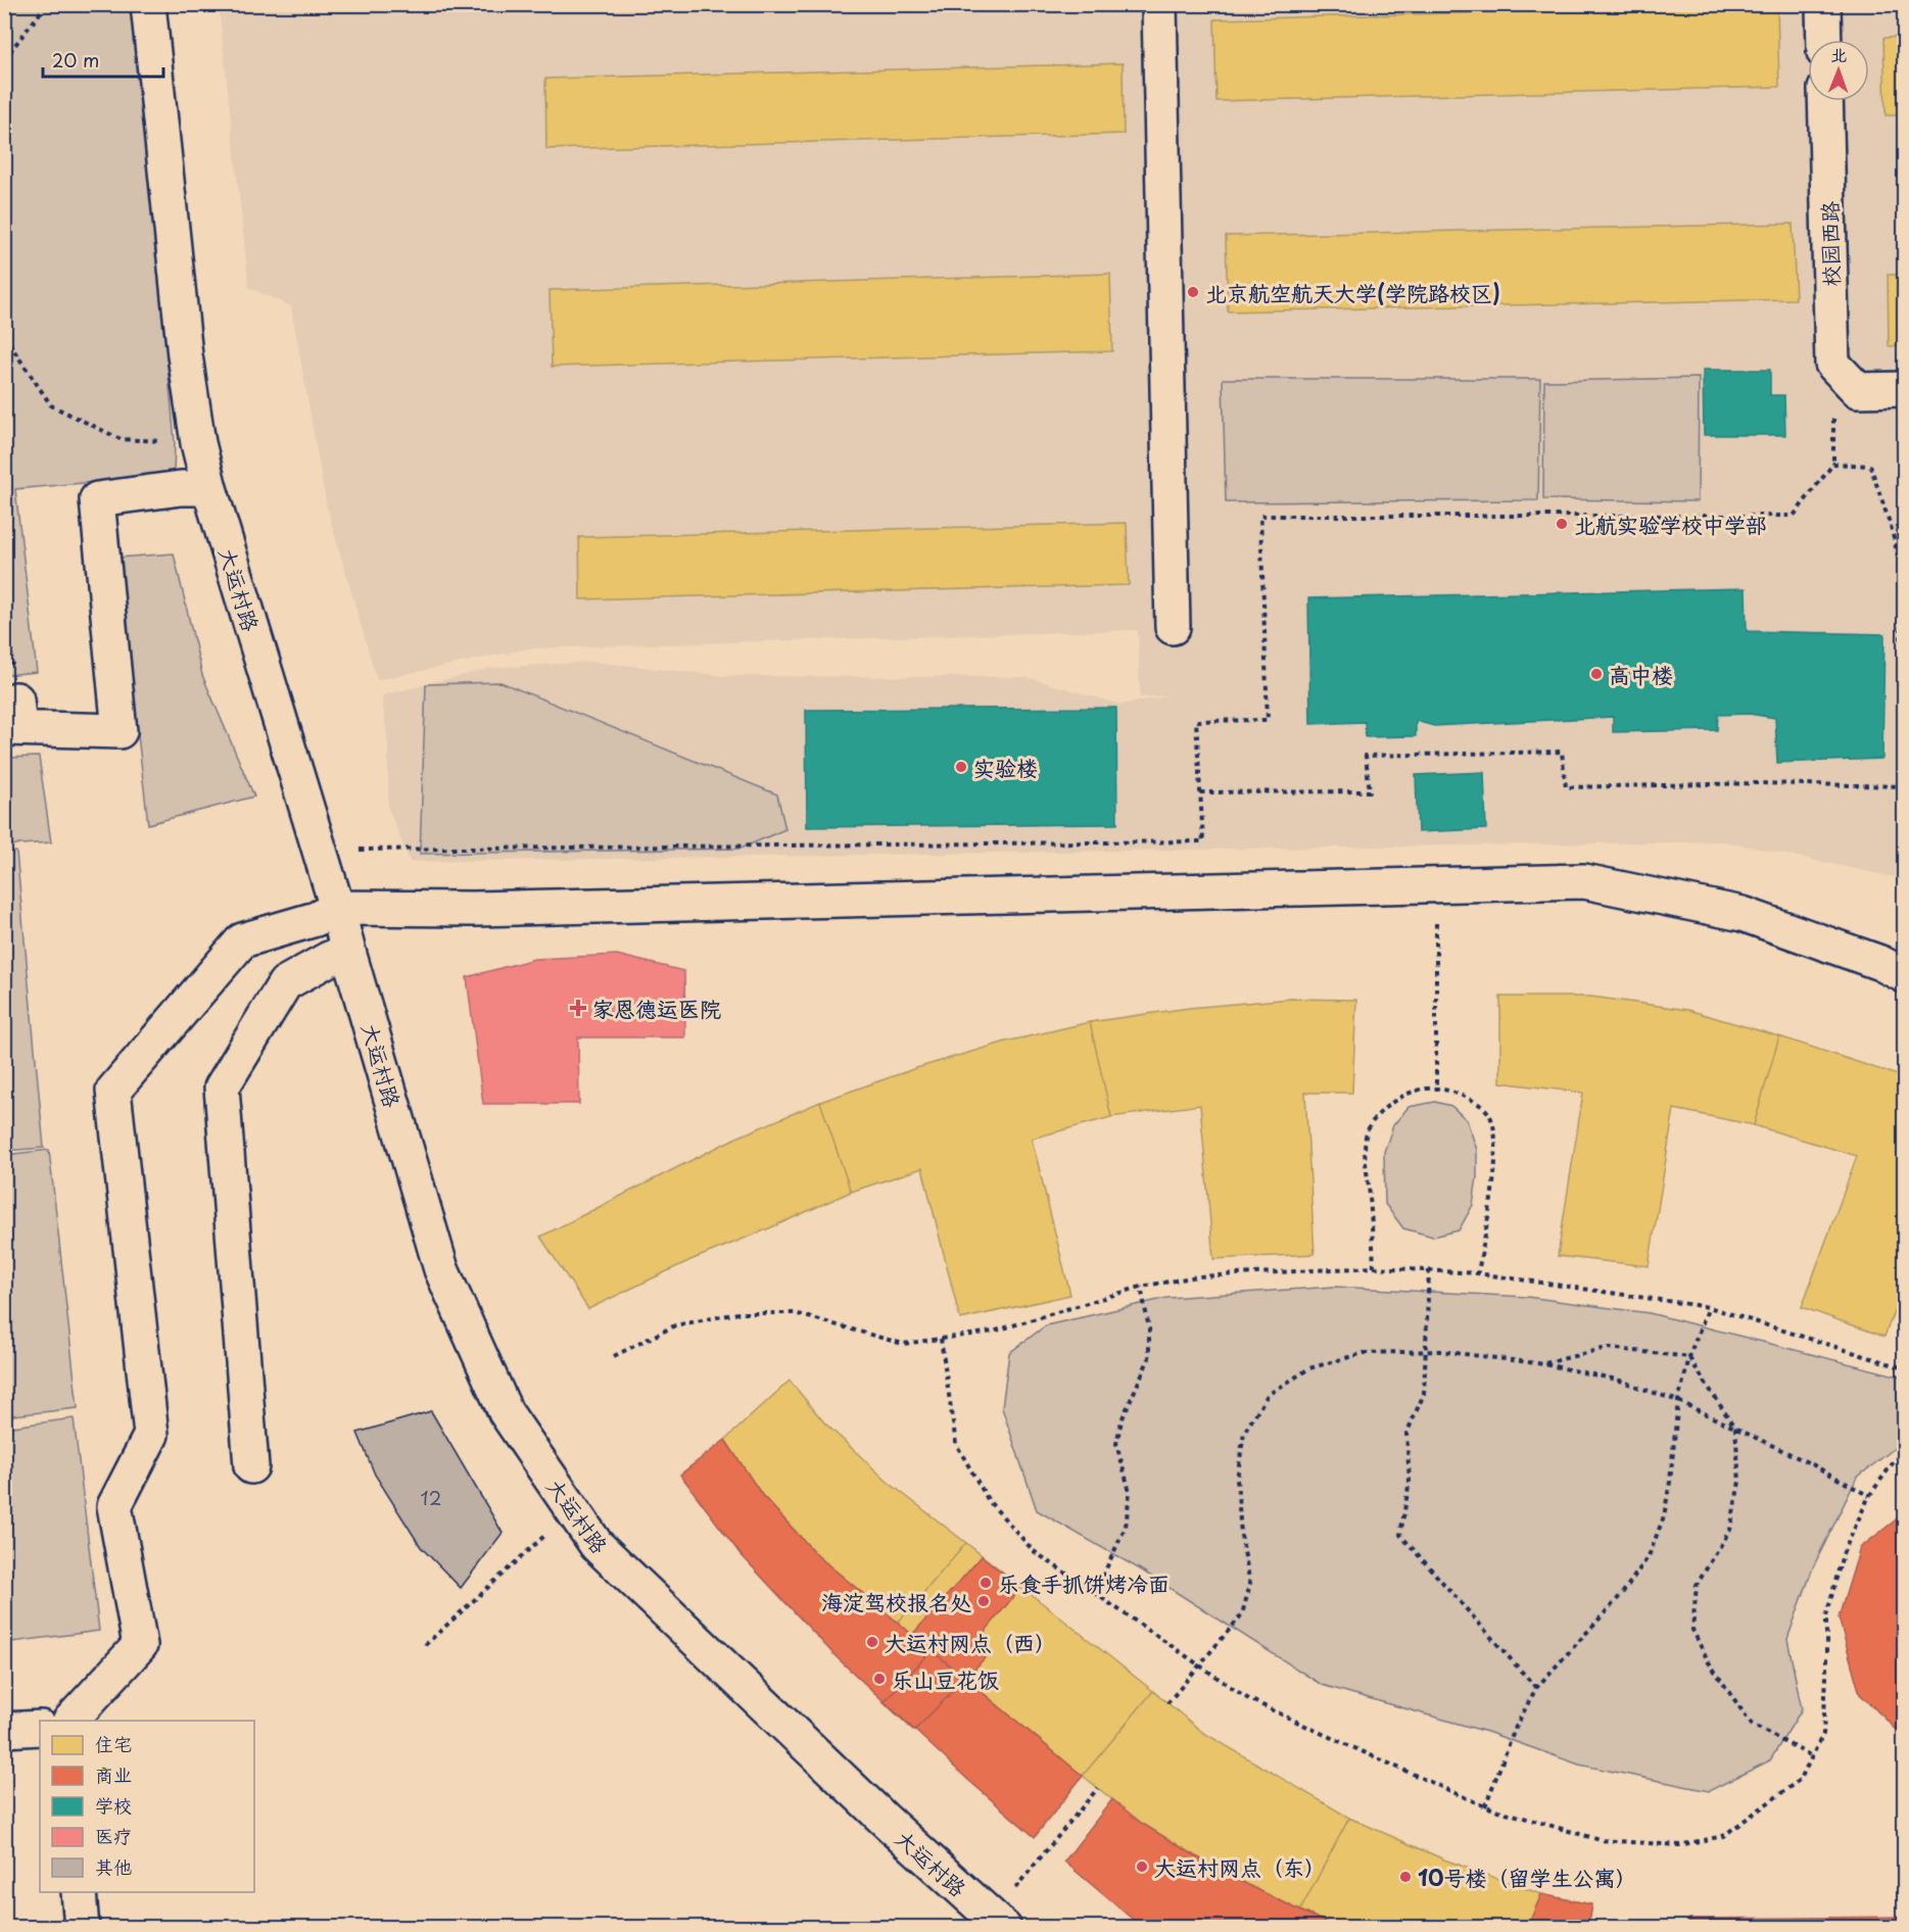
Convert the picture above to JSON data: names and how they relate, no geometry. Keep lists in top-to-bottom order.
{
  "streets": {
    "street": ["校园西路", "大运村路"]
  },
  "places": {
    "other": [
      "北京航空航天大学(学院路校区)",
      "北航实验学校中学部",
      "高中楼",
      "实验楼",
      "乐食手抓饼烤冷面",
      "海淀驾校报名处",
      "大运村网点（西）",
      "乐山豆花饭",
      "大运村网点（东）",
      "10号楼（留学生公寓）"
    ],
    "health": ["家恩德运医院"]
  },
  "house_numbers": ["12"],
  "legend": [
    "住宅",
    "商业",
    "学校",
    "医疗",
    "其他"
  ],
  "scale_bar": "20 m",
  "north": "top"
}
